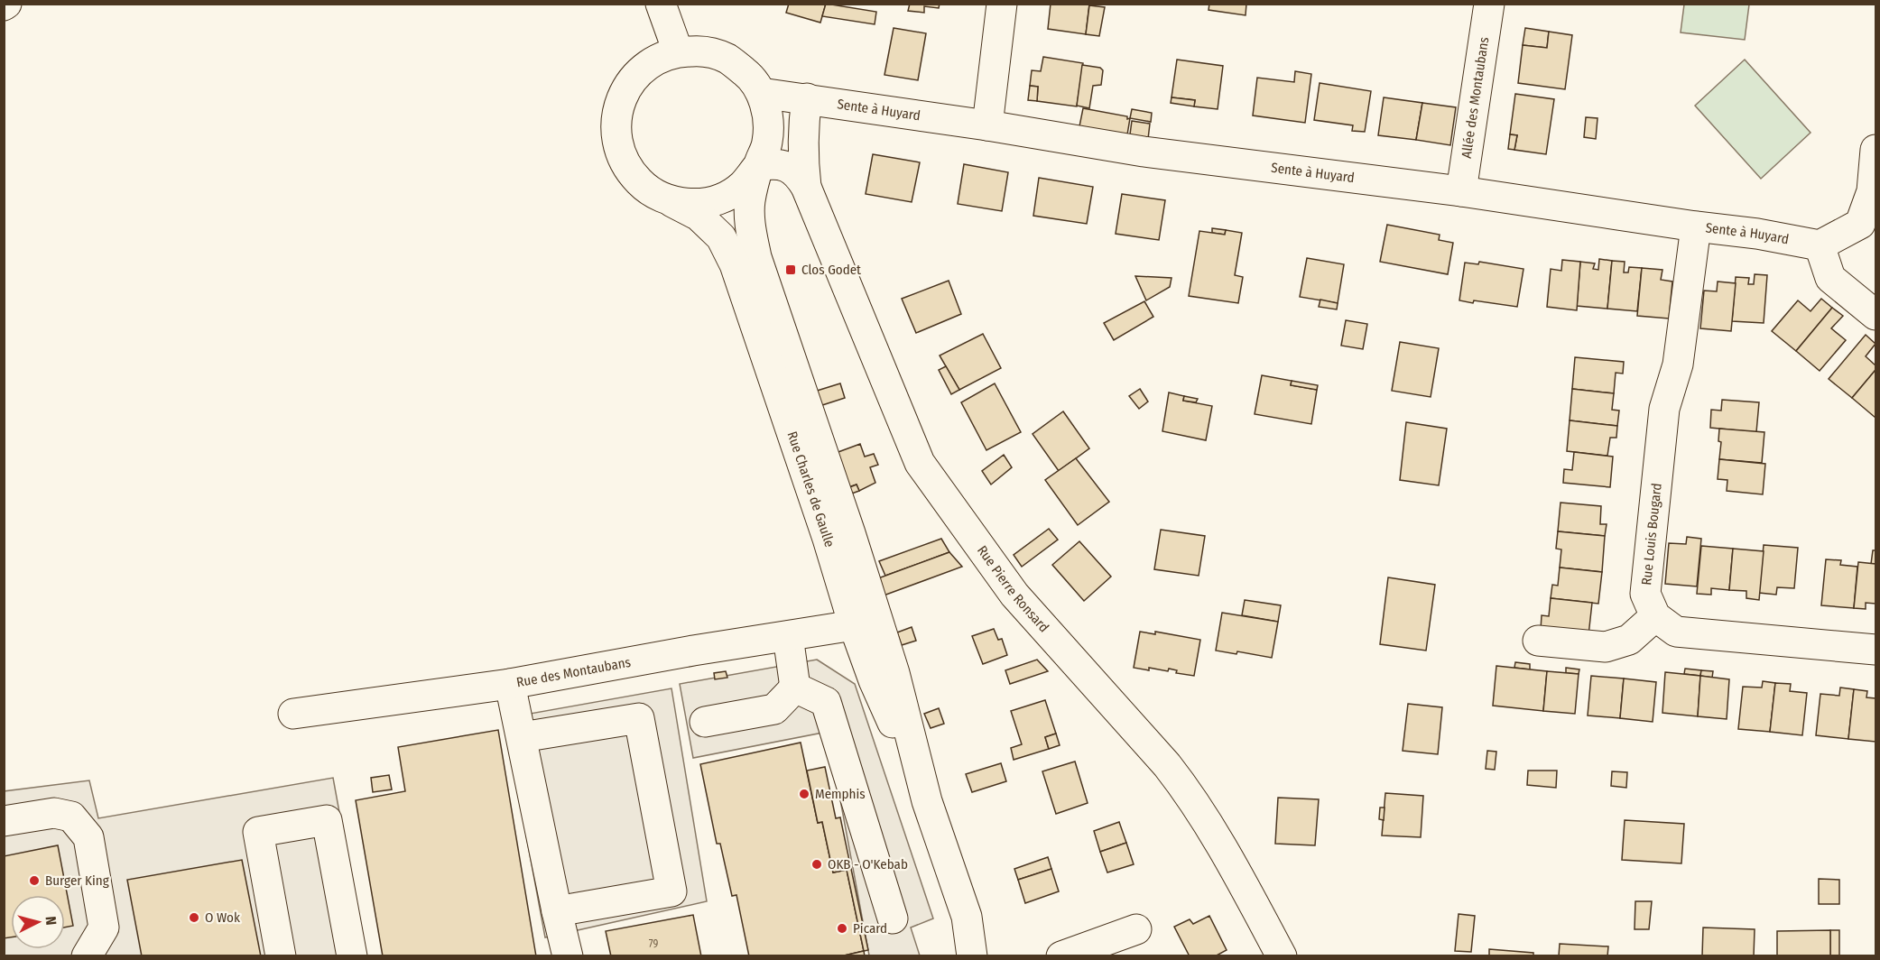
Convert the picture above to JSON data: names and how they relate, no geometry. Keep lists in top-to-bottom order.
{
  "streets": {
    "street": [
      "Allée des Montaubans",
      "Sente à Huyard",
      "Rue Charles de Gaulle",
      "Rue Louis Bougard",
      "Rue Pierre Ronsard",
      "Rue des Montaubans"
    ]
  },
  "crossings": [
    ["Allée des Montaubans", "Sente à Huyard"],
    ["Sente à Huyard", "Rue Charles de Gaulle"],
    ["Sente à Huyard", "Rue Louis Bougard"],
    ["Sente à Huyard", "Rue Pierre Ronsard"],
    ["Rue Charles de Gaulle", "Rue Pierre Ronsard"],
    ["Rue Charles de Gaulle", "Rue des Montaubans"]
  ],
  "places": {
    "transit": ["Clos Godet"],
    "other": [
      "Memphis",
      "OKB - O'Kebab",
      "Burger King",
      "O Wok",
      "Picard"
    ]
  },
  "house_numbers": ["79"],
  "north": "right"
}
